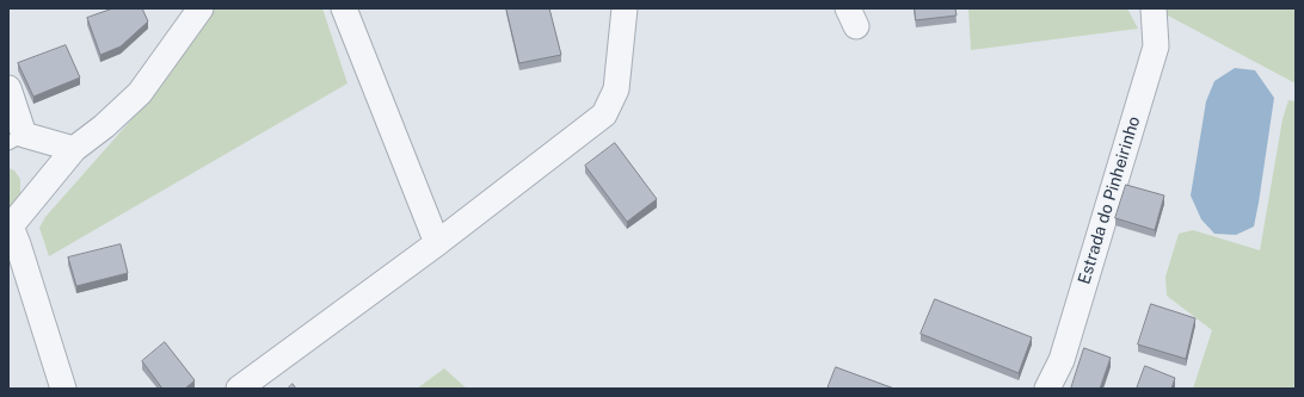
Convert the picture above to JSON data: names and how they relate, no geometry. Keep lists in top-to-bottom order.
{
  "streets": {
    "street": ["Estrada do Pinheirinho"]
  }
}
